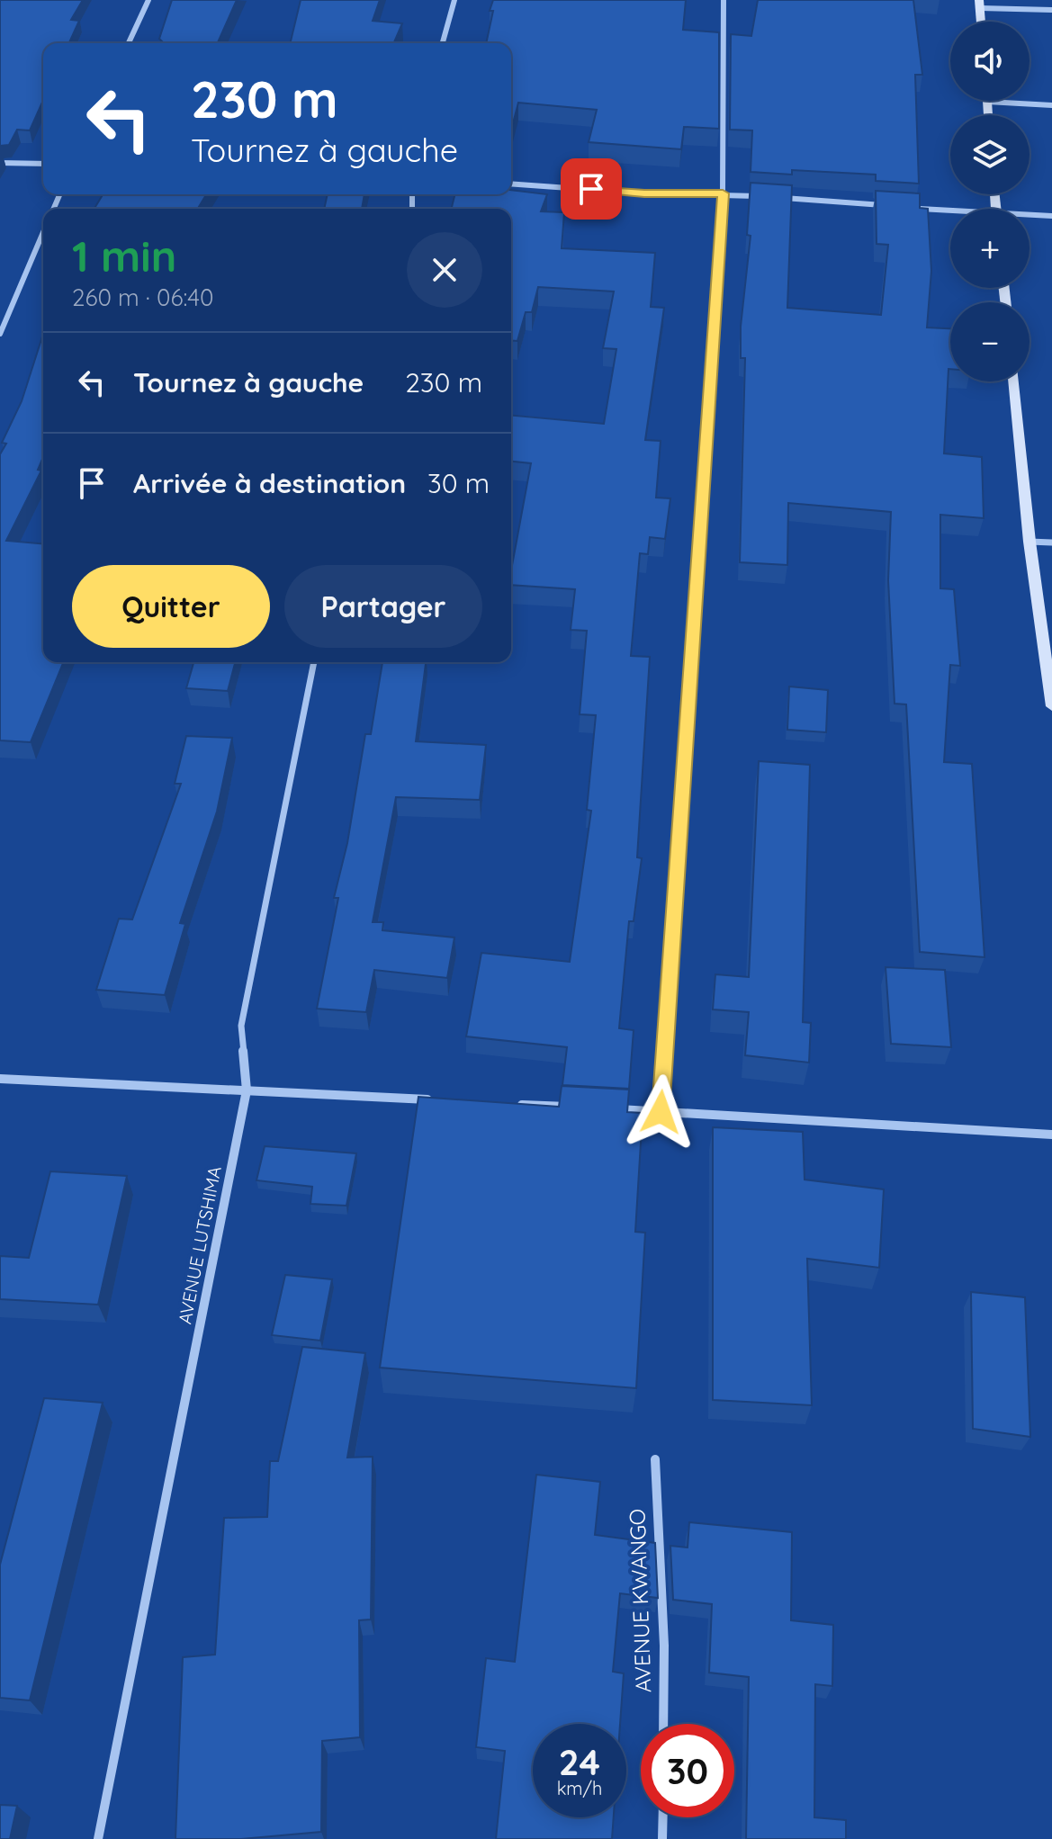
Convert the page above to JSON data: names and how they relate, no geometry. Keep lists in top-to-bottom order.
{
  "streets": {
    "street": ["AVENUE LUTSHIMA", "AVENUE KWANGO"]
  },
  "page": {
    "map_buttons": ["+", "−"],
    "turn": ["230 m", "Tournez à gauche"],
    "heading": ["1 min", "260 m · 06:40"],
    "list": [
      {
        "name": "Tournez à gauche",
        "value": "230 m"
      },
      {
        "name": "Arrivée à destination",
        "value": "30 m"
      }
    ],
    "buttons": ["Quitter", "Partager"],
    "speed": "24 km/h",
    "limit": "30"
  }
}
